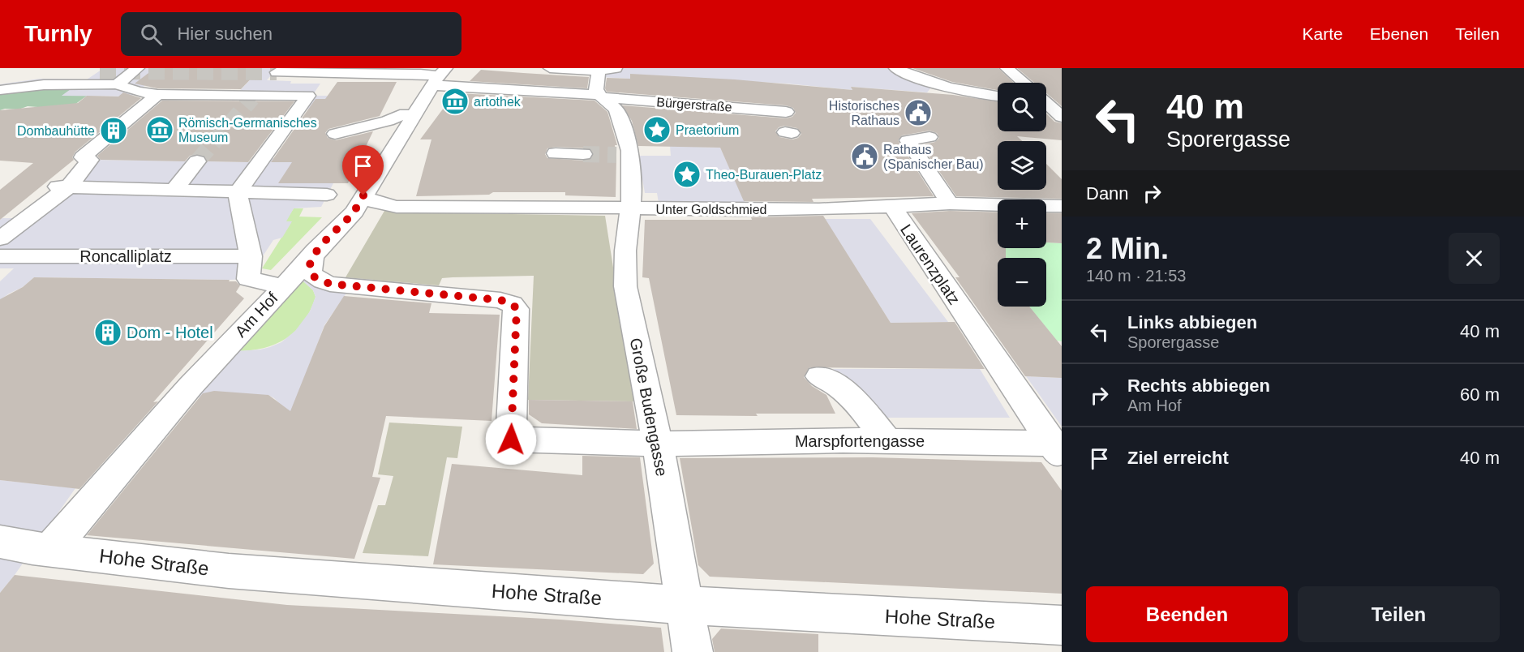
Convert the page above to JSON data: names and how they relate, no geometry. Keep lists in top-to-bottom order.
{
  "streets": {
    "street": [
      "Bürgerstraße",
      "Unter Goldschmied",
      "Roncalliplatz",
      "Laurenzplatz",
      "Am Hof",
      "Große Budengasse",
      "Marspfortengasse",
      "Hohe Straße"
    ]
  },
  "crossings": [
    ["Bürgerstraße", "Am Hof"],
    ["Bürgerstraße", "Große Budengasse"],
    ["Unter Goldschmied", "Laurenzplatz"],
    ["Unter Goldschmied", "Am Hof"],
    ["Unter Goldschmied", "Große Budengasse"],
    ["Laurenzplatz", "Marspfortengasse"],
    ["Am Hof", "Marspfortengasse"],
    ["Am Hof", "Hohe Straße"],
    ["Große Budengasse", "Marspfortengasse"],
    ["Große Budengasse", "Hohe Straße"]
  ],
  "places": {
    "museum": ["artothek", "Römisch-Germanisches Museum"],
    "public building": ["Historisches Rathaus", "Rathaus (Spanischer Bau)"],
    "place": ["Praetorium", "Theo-Burauen-Platz"],
    "building": ["Dombauhütte", "Dom - Hotel"]
  },
  "page": {
    "header": "Turnly",
    "search": "Hier suchen",
    "nav": ["Karte", "Ebenen", "Teilen"],
    "turn": ["40 m", "Sporergasse"],
    "map_buttons": ["+", "−"],
    "then": "Dann",
    "heading": ["2 Min.", "140 m · 21:53"],
    "list": [
      {
        "name": "Links abbiegen",
        "note": "Sporergasse",
        "value": "40 m"
      },
      {
        "name": "Rechts abbiegen",
        "note": "Am Hof",
        "value": "60 m"
      },
      {
        "name": "Ziel erreicht",
        "value": "40 m"
      }
    ],
    "buttons": ["Beenden", "Teilen"]
  }
}
